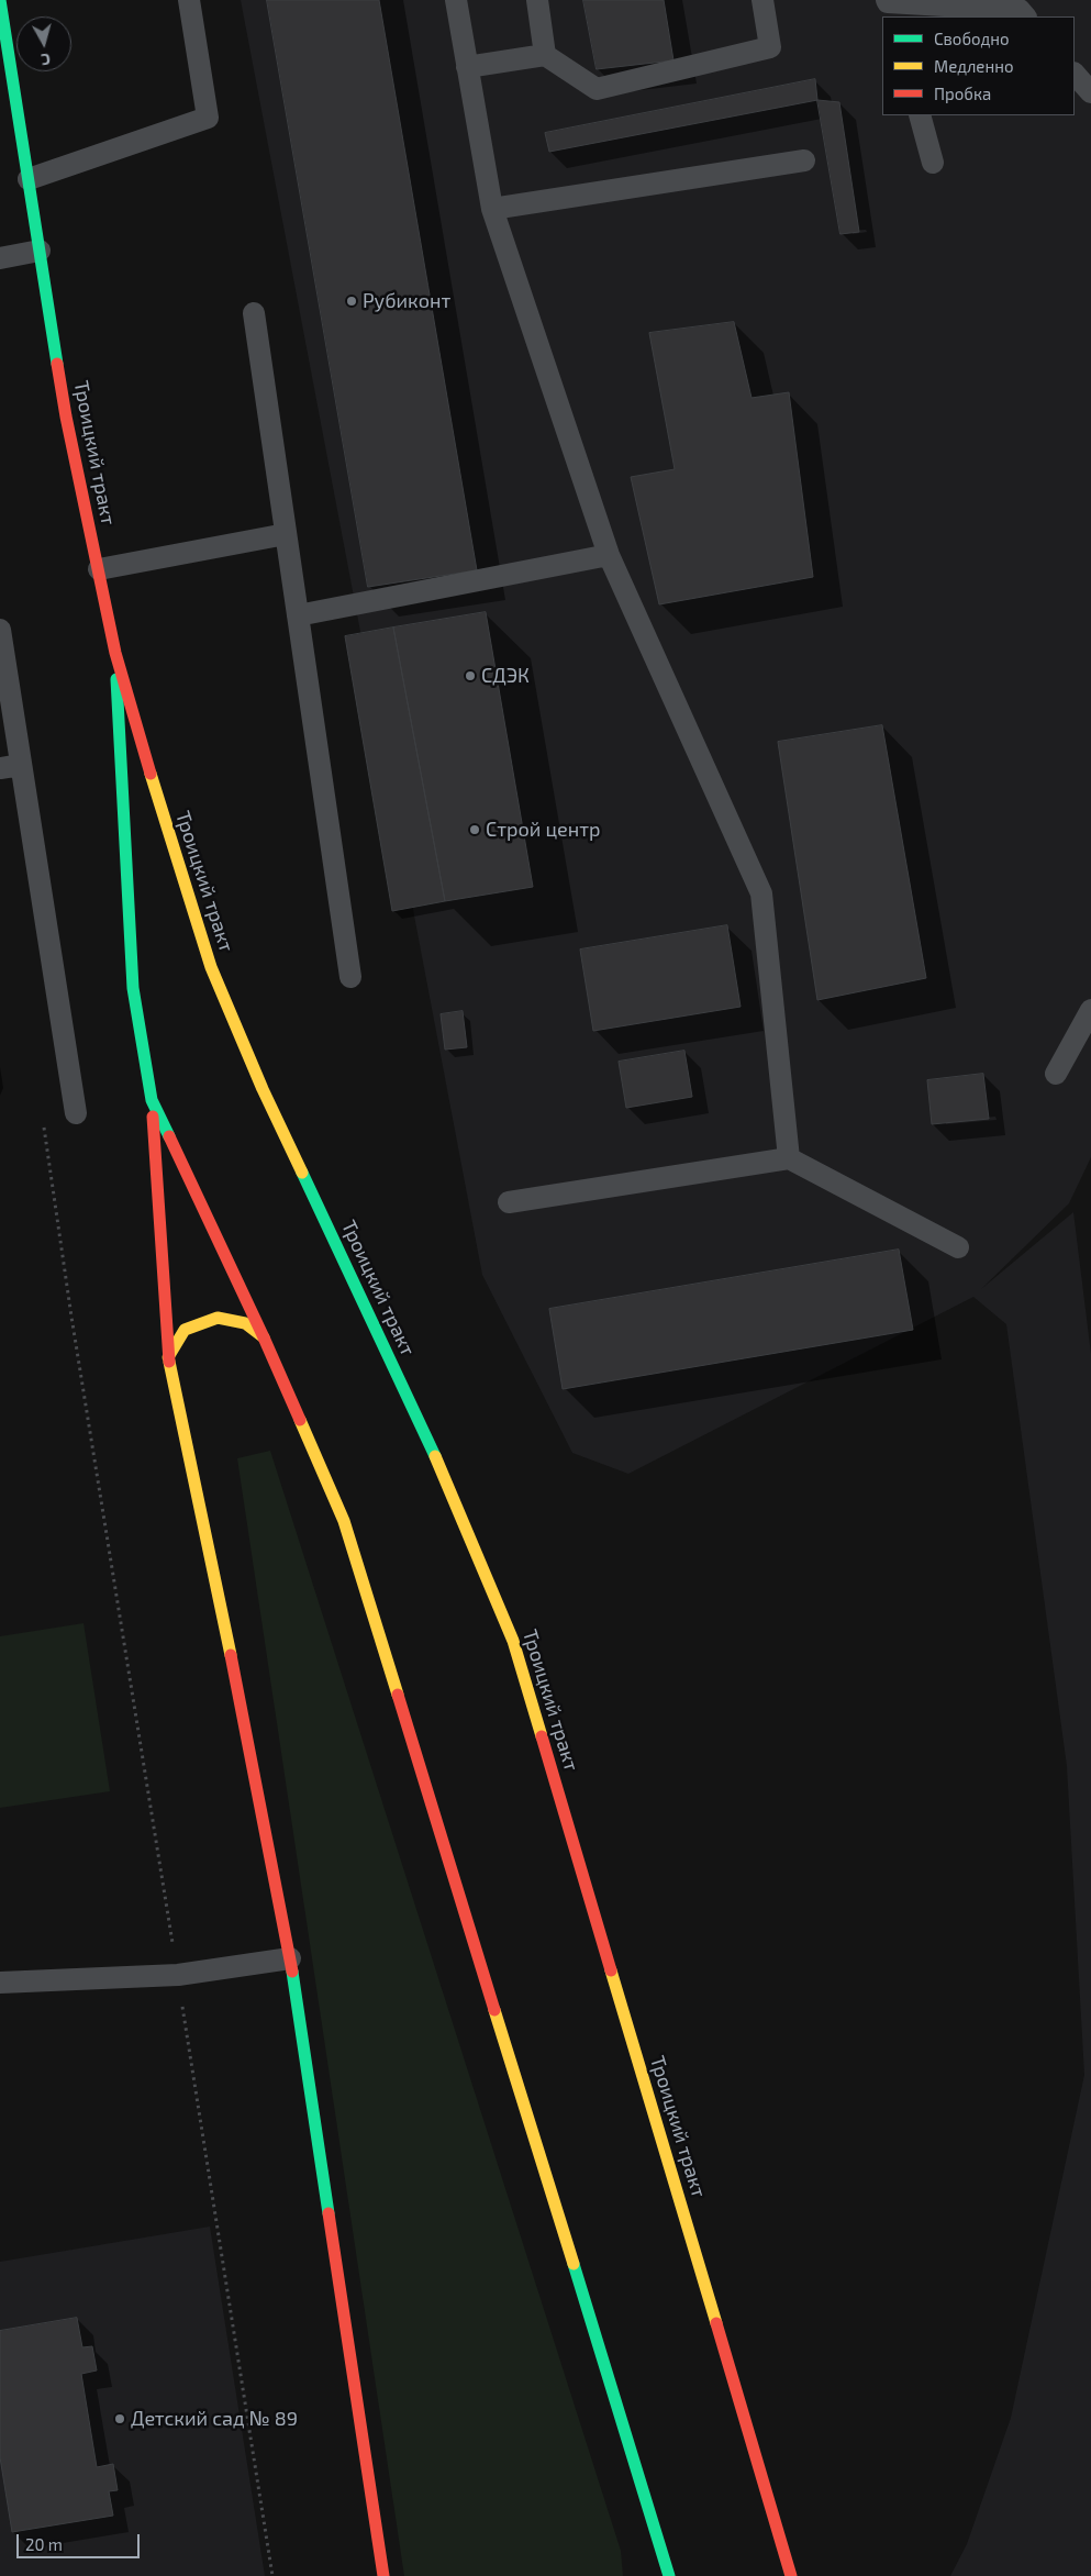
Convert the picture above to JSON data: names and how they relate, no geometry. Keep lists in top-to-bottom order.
{
  "streets": {
    "main road": ["Троицкий тракт"]
  },
  "places": [
    "Рубиконт",
    "СДЭК",
    "Строй центр",
    "Детский сад № 89"
  ],
  "legend": ["Свободно", "Медленно", "Пробка"],
  "scale_bar": "20 m",
  "north": "bottom"
}
